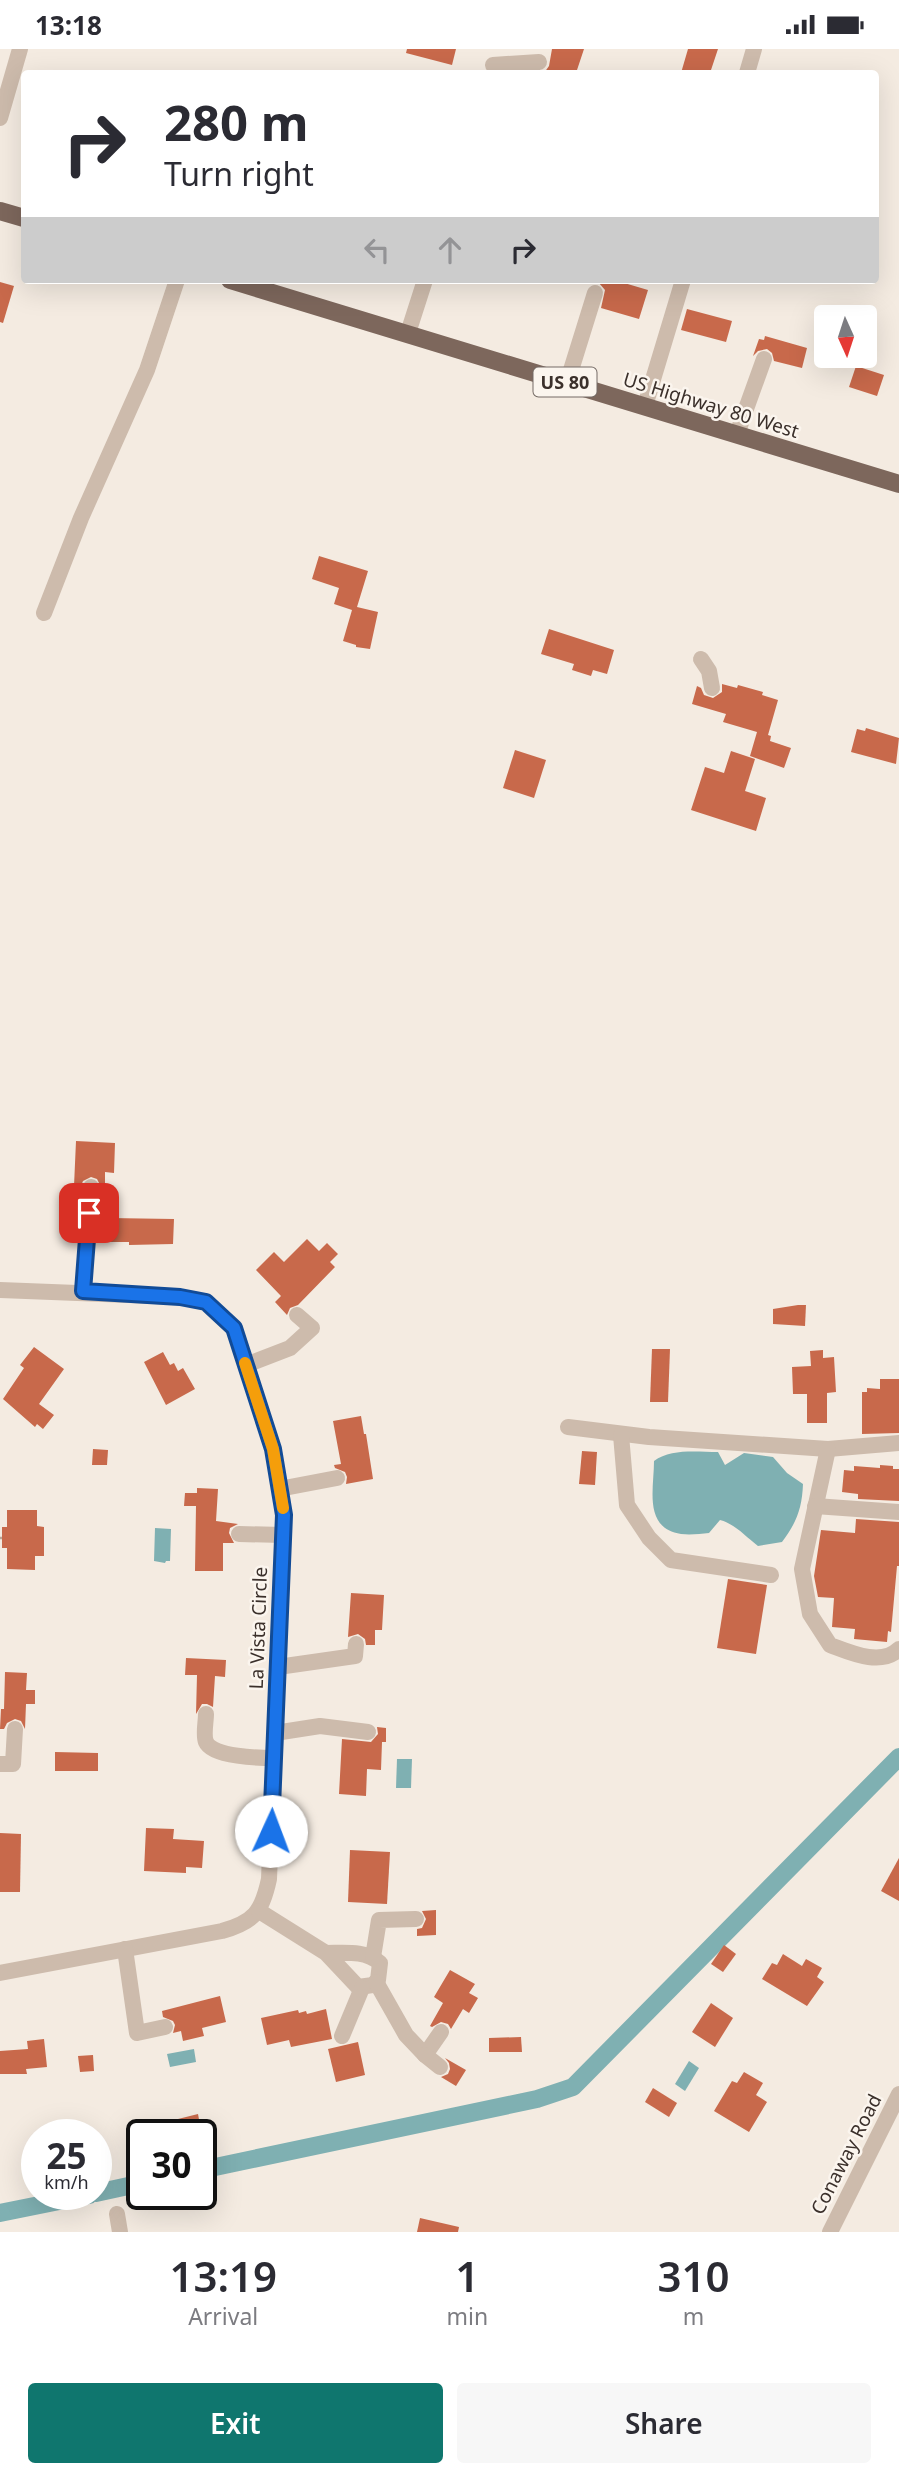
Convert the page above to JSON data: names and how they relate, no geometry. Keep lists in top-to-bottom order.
{
  "streets": {
    "main road": ["US 80", "US Highway 80 West"],
    "street": ["La Vista Circle", "Conaway Road"]
  },
  "north": "bottom",
  "page": {
    "status": "13:18",
    "turn": ["280 m", "Turn right"],
    "speed": "25 km/h",
    "limit": "30",
    "eta": [
      "13:19",
      "Arrival",
      "1",
      "min",
      "310",
      "m"
    ],
    "buttons": ["Exit", "Share"]
  }
}
